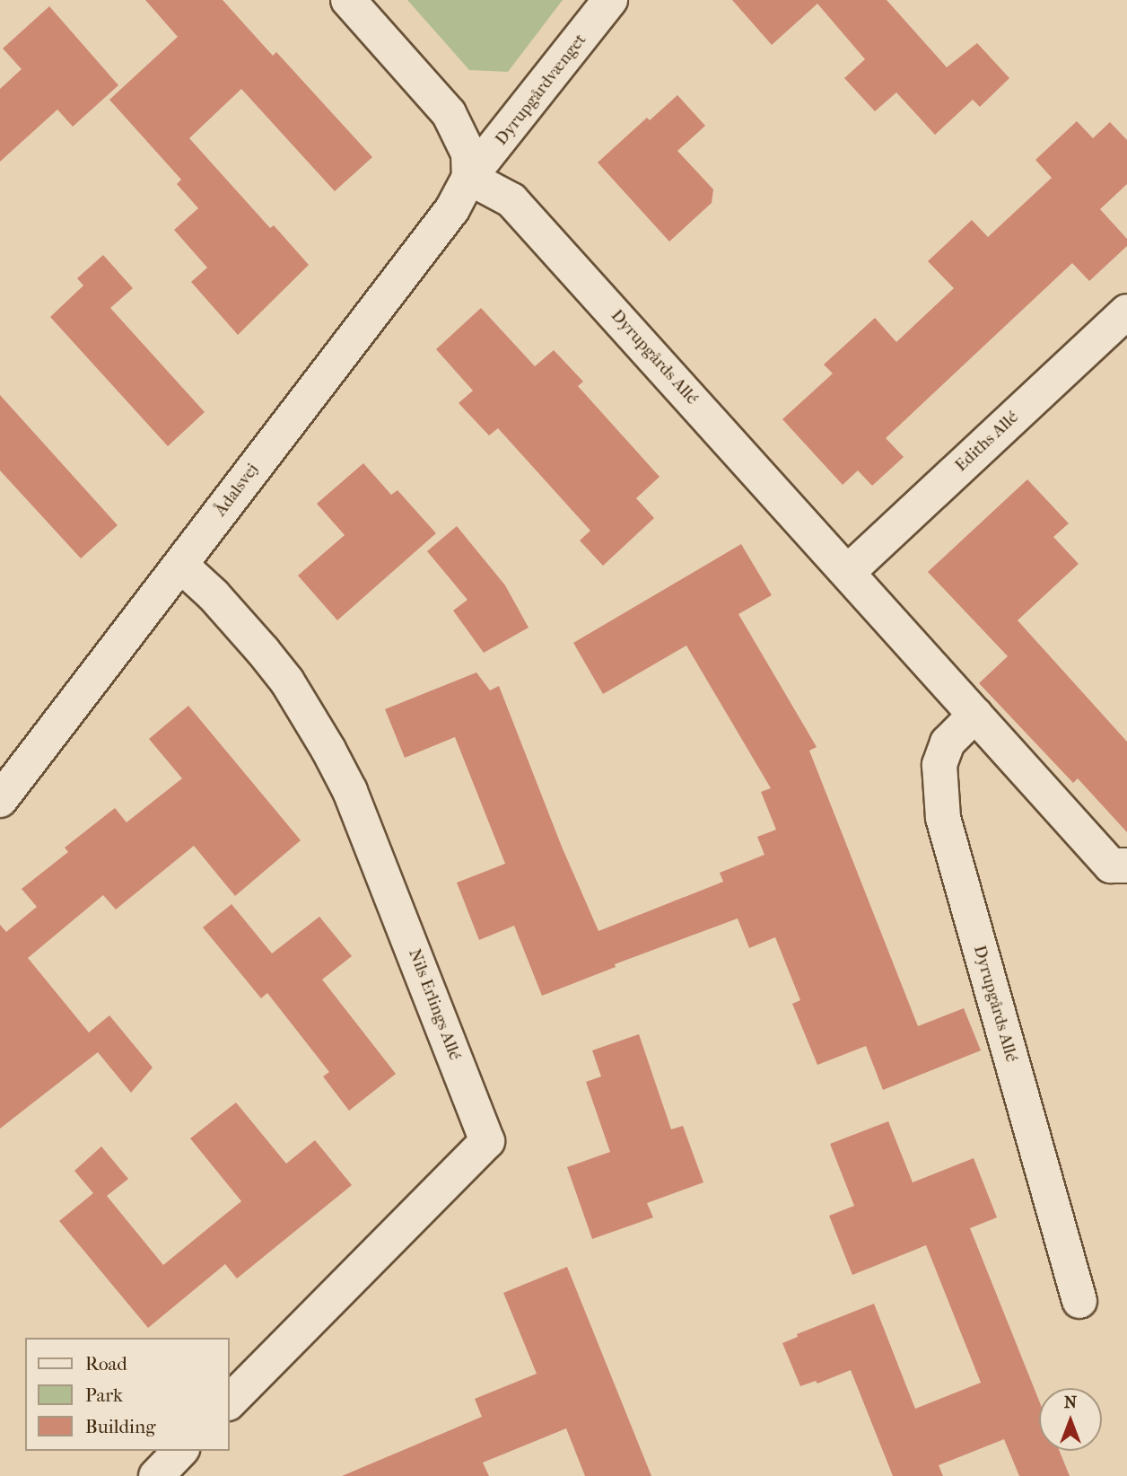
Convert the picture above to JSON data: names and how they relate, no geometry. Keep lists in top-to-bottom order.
{
  "streets": {
    "street": [
      "Dyrupgårdvænget",
      "Dyrupgårds Allé",
      "Ediths Allé",
      "Ådalsvej",
      "Nils Erlings Allé"
    ]
  },
  "crossings": [
    ["Dyrupgårdvænget", "Dyrupgårds Allé"],
    ["Dyrupgårdvænget", "Ådalsvej"],
    ["Dyrupgårds Allé", "Ediths Allé"],
    ["Dyrupgårds Allé", "Ådalsvej"],
    ["Ådalsvej", "Nils Erlings Allé"]
  ],
  "legend": ["Road", "Park", "Building"],
  "north": "top"
}
